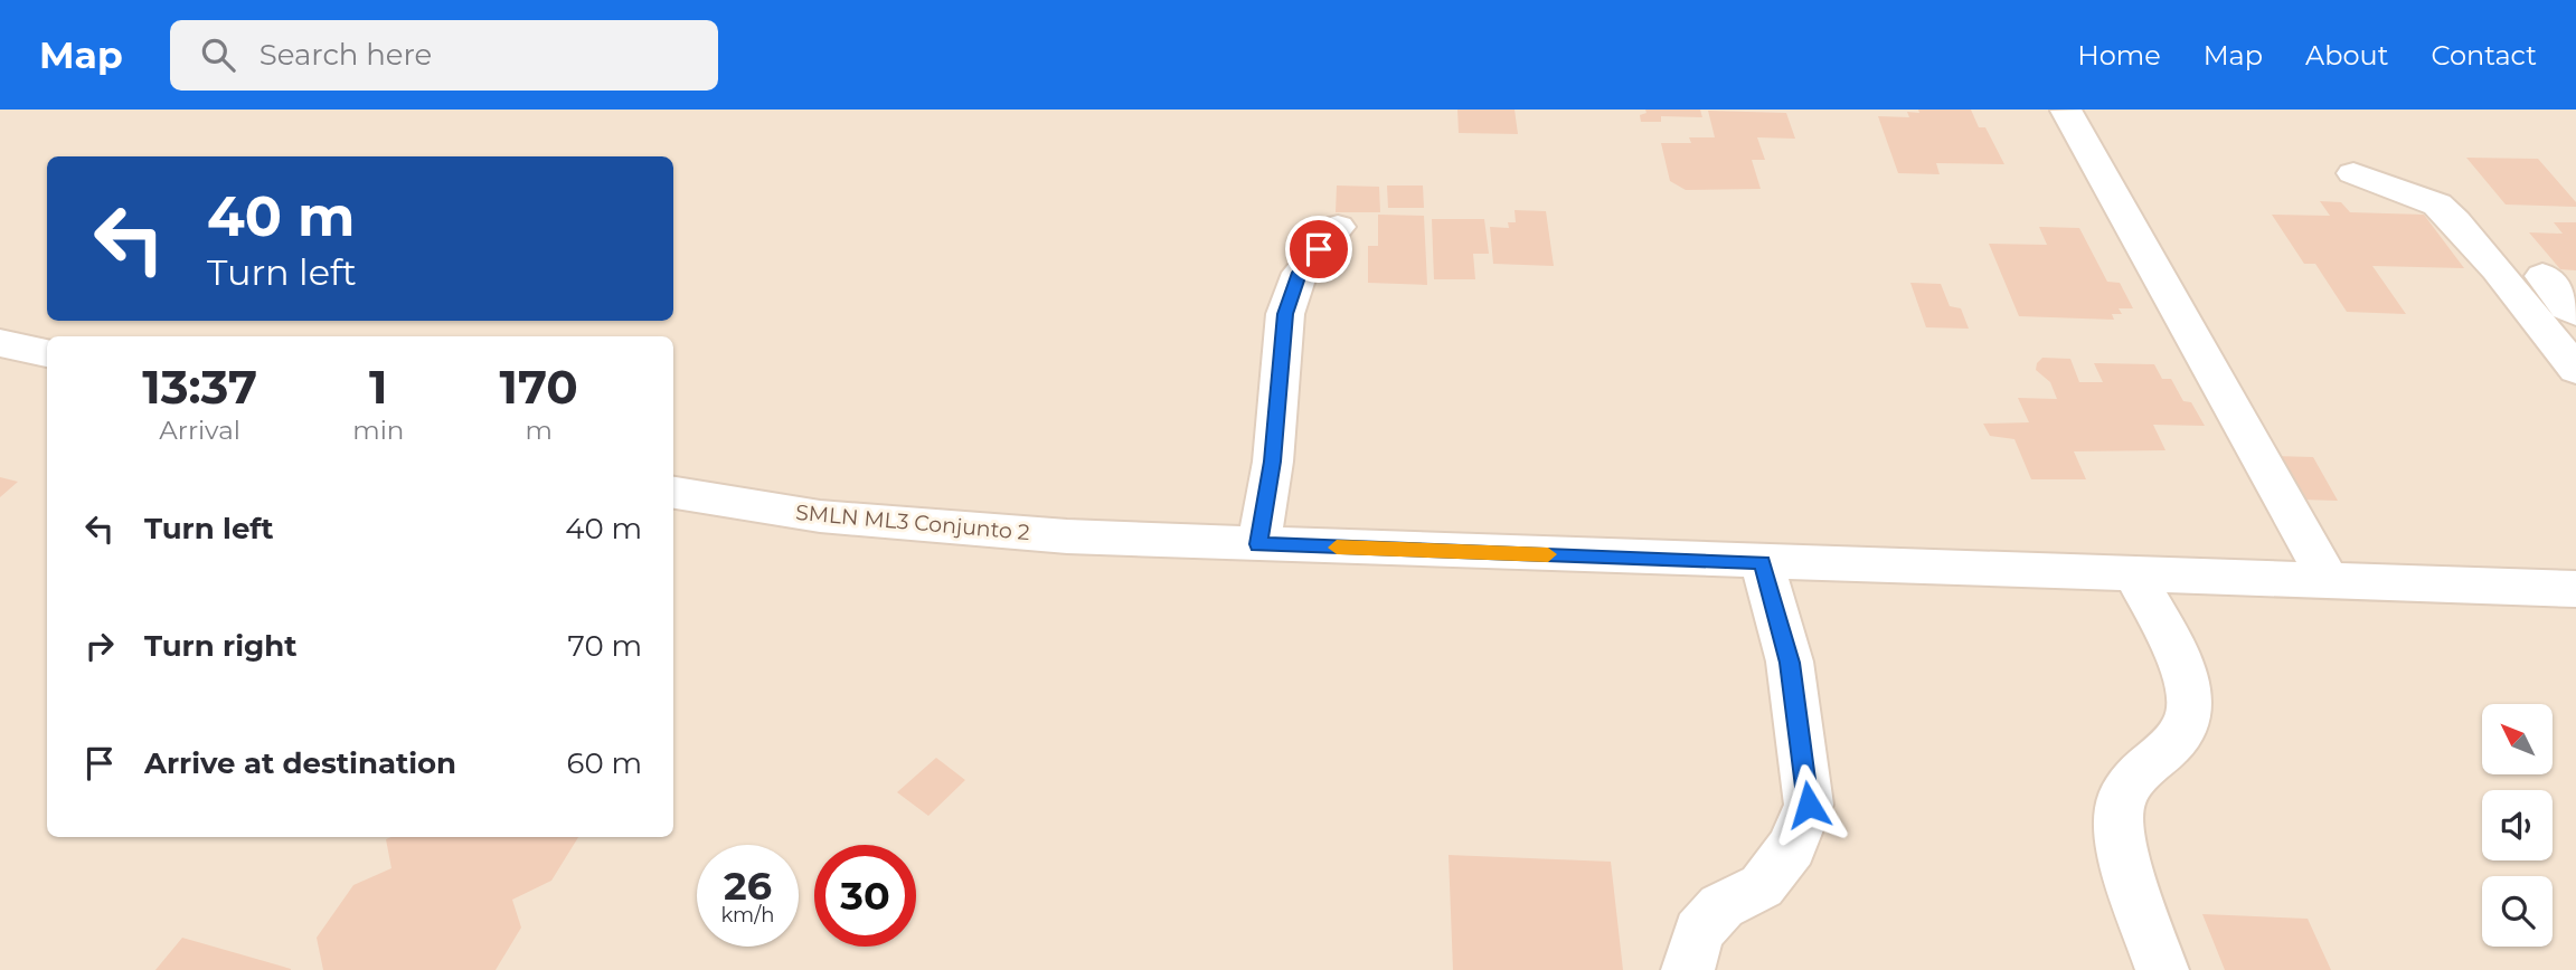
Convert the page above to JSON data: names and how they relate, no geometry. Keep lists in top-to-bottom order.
{
  "streets": {
    "street": ["SMLN ML3 Conjunto 2"]
  },
  "north": "top left",
  "page": {
    "header": "Map",
    "search": "Search here",
    "nav": [
      "Home",
      "Map",
      "About",
      "Contact"
    ],
    "turn": ["40 m", "Turn left"],
    "eta": [
      "13:37",
      "Arrival",
      "1",
      "min",
      "170",
      "m"
    ],
    "list": [
      {
        "name": "Turn left",
        "value": "40 m"
      },
      {
        "name": "Turn right",
        "value": "70 m"
      },
      {
        "name": "Arrive at destination",
        "value": "60 m"
      }
    ],
    "speed": "26 km/h",
    "limit": "30"
  }
}
